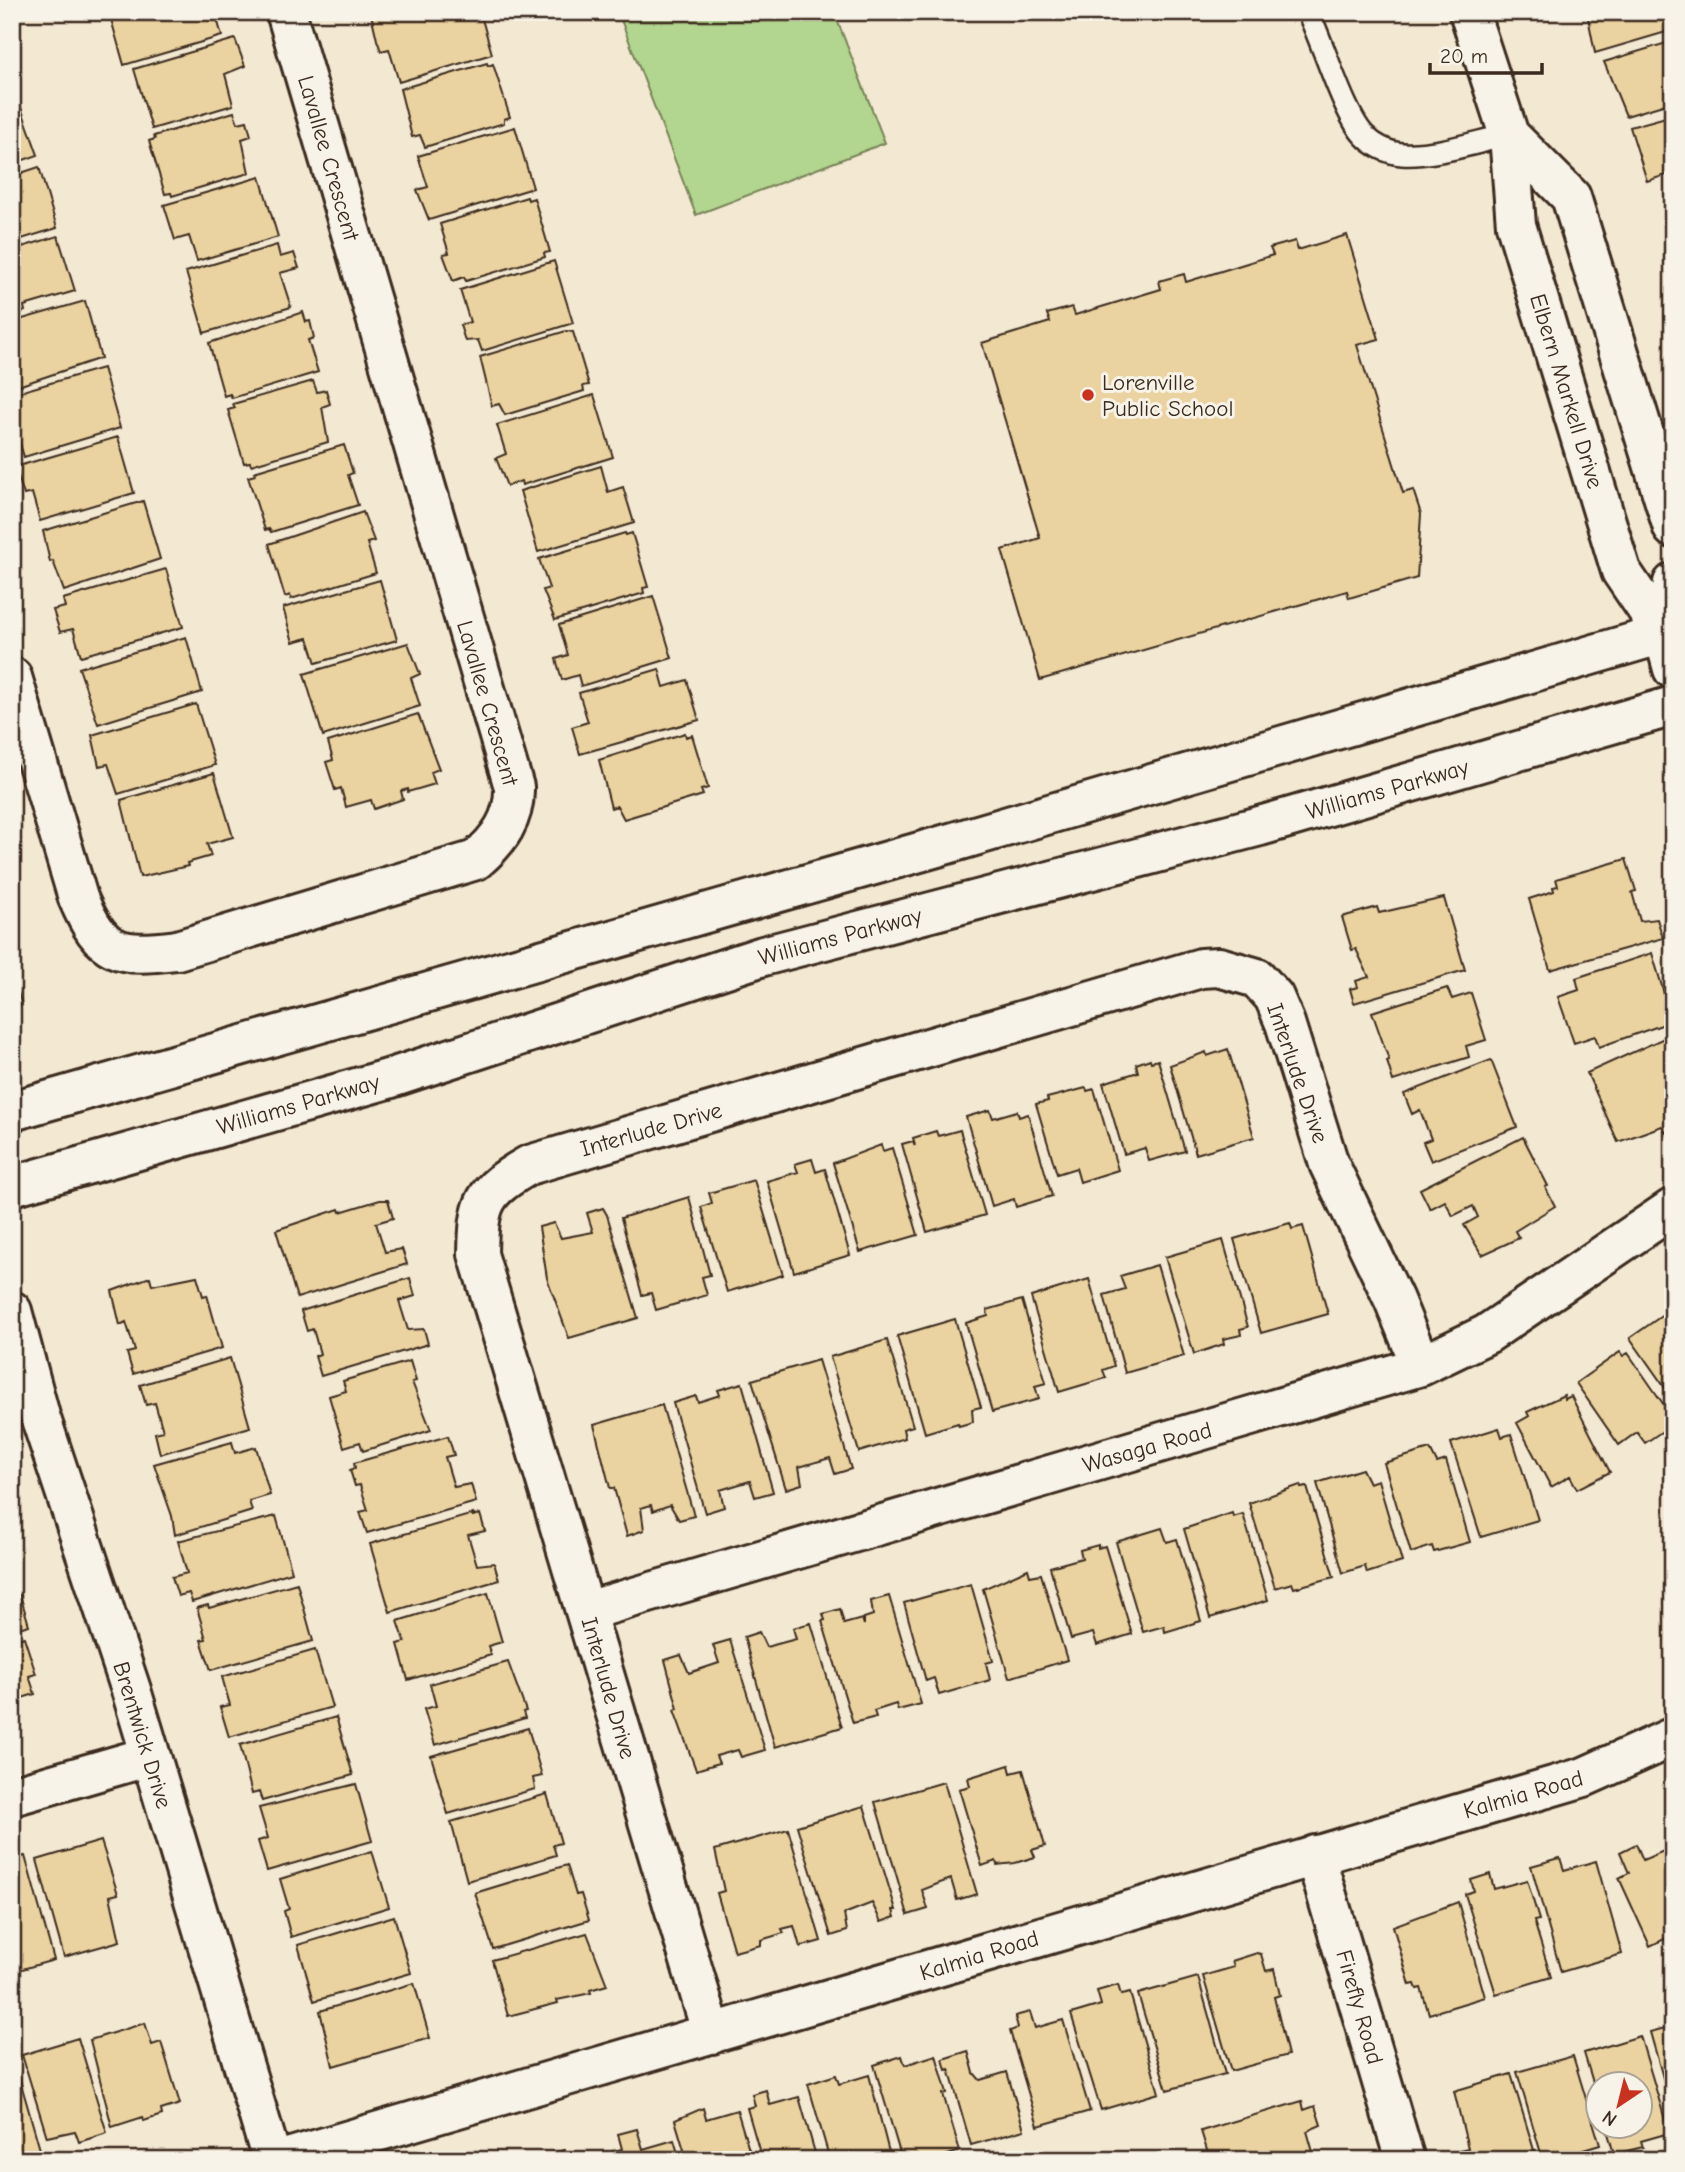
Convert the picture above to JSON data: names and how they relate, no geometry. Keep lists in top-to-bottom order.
{
  "streets": {
    "street": [
      "Lavallee Crescent",
      "Elbern Markell Drive",
      "Williams Parkway",
      "Interlude Drive",
      "Wasaga Road",
      "Brentwick Drive",
      "Kalmia Road",
      "Firefly Road"
    ]
  },
  "crossings": [
    ["Interlude Drive", "Wasaga Road"],
    ["Interlude Drive", "Kalmia Road"],
    ["Kalmia Road", "Firefly Road"]
  ],
  "places": ["Lorenville Public School"],
  "scale_bar": "20 m",
  "north": "bottom left"
}
